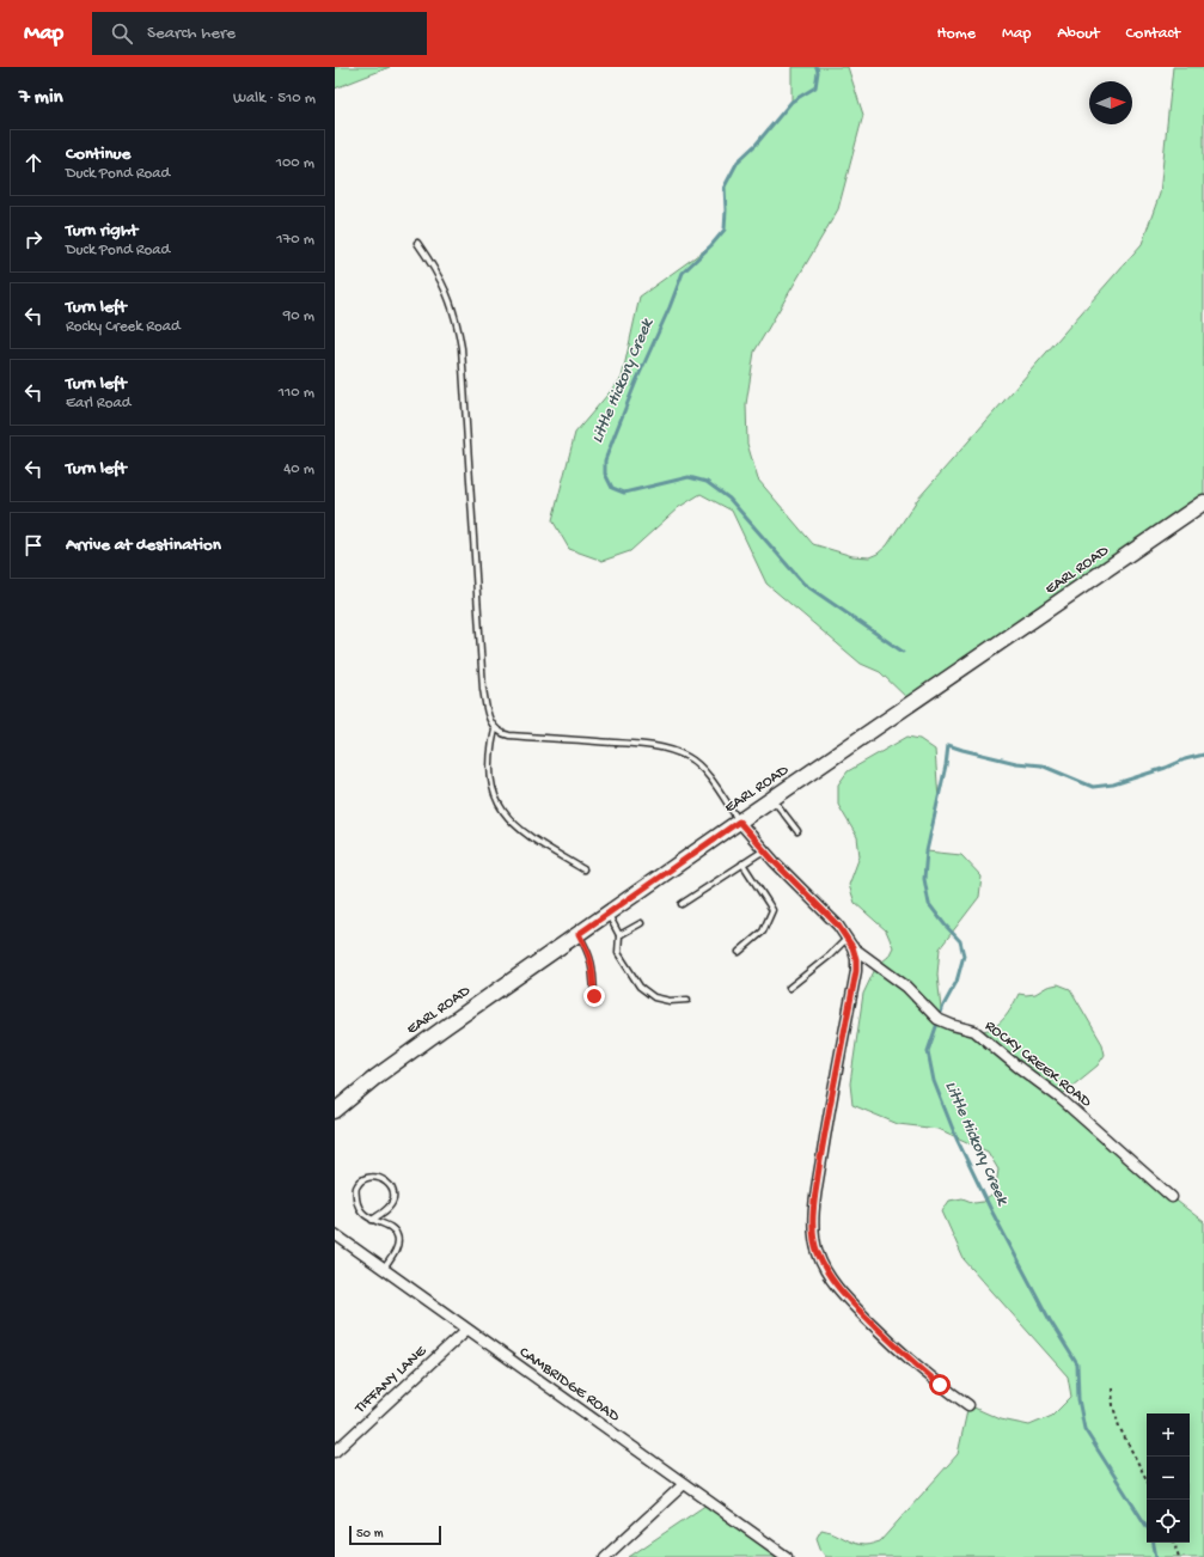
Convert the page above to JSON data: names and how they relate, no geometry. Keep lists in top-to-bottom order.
{
  "streets": {
    "main road": ["EARL ROAD"],
    "street": ["ROCKY CREEK ROAD", "TIFFANY LANE", "CAMBRIDGE ROAD"]
  },
  "crossings": [
    ["EARL ROAD", "ROCKY CREEK ROAD"],
    ["TIFFANY LANE", "CAMBRIDGE ROAD"]
  ],
  "water": ["Little Hickory Creek"],
  "scale_bar": "50 m",
  "north": "right",
  "page": {
    "header": "Map",
    "search": "Search here",
    "nav": [
      "Home",
      "Map",
      "About",
      "Contact"
    ],
    "heading": ["7 min", "Walk · 510 m"],
    "list": [
      ["Continue", "Duck Pond Road", "100 m"],
      ["Turn right", "Duck Pond Road", "170 m"],
      ["Turn left", "Rocky Creek Road", "90 m"],
      ["Turn left", "Earl Road", "110 m"],
      ["Turn left", "40 m"],
      "Arrive at destination"
    ],
    "map_buttons": ["+", "−"],
    "scale": "50 m"
  }
}
